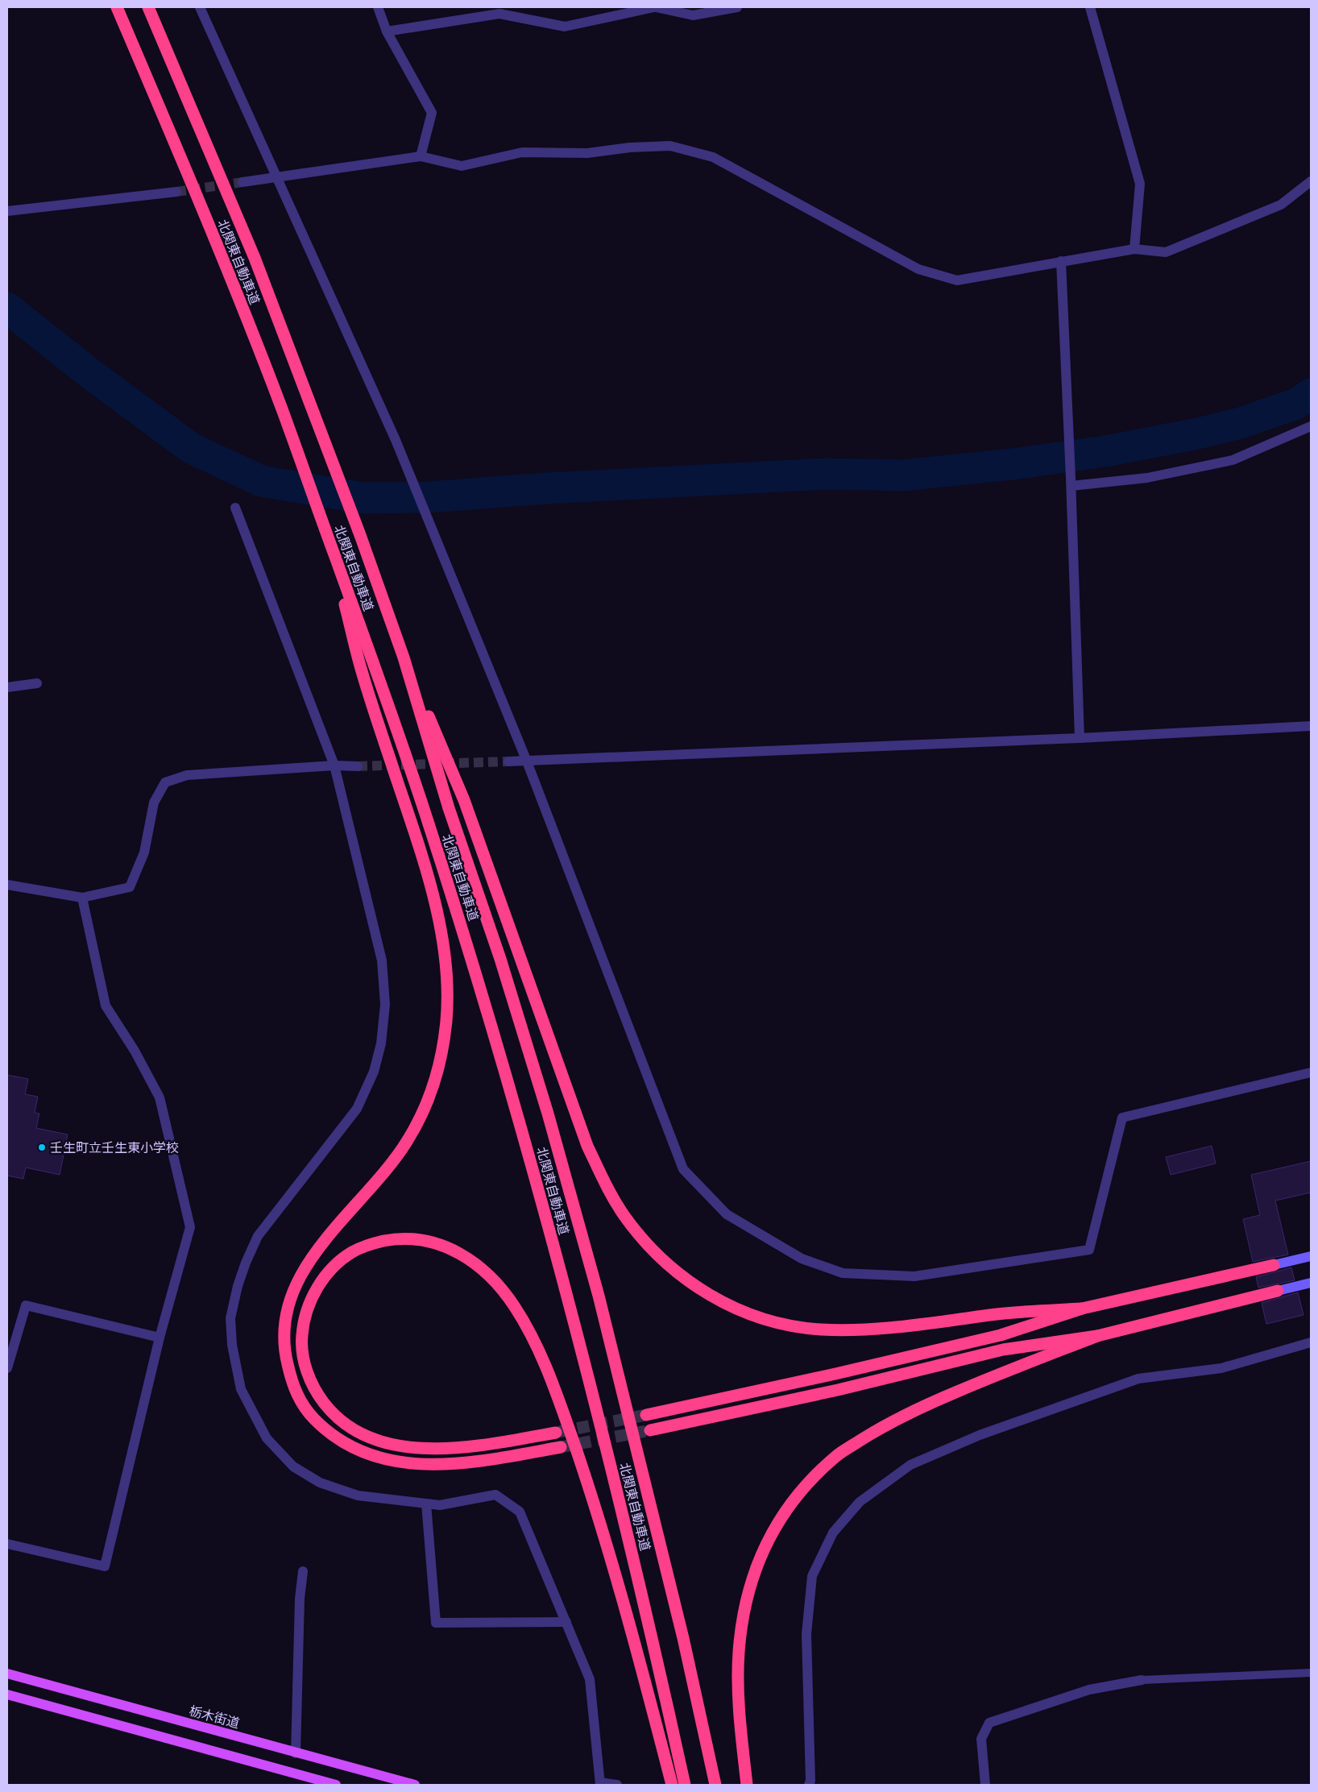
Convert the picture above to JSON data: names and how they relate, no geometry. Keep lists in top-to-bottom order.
{
  "streets": {
    "highway": ["北関東自動車道"],
    "main road": ["栃木街道"]
  },
  "places": ["壬生町立壬生東小学校"]
}
